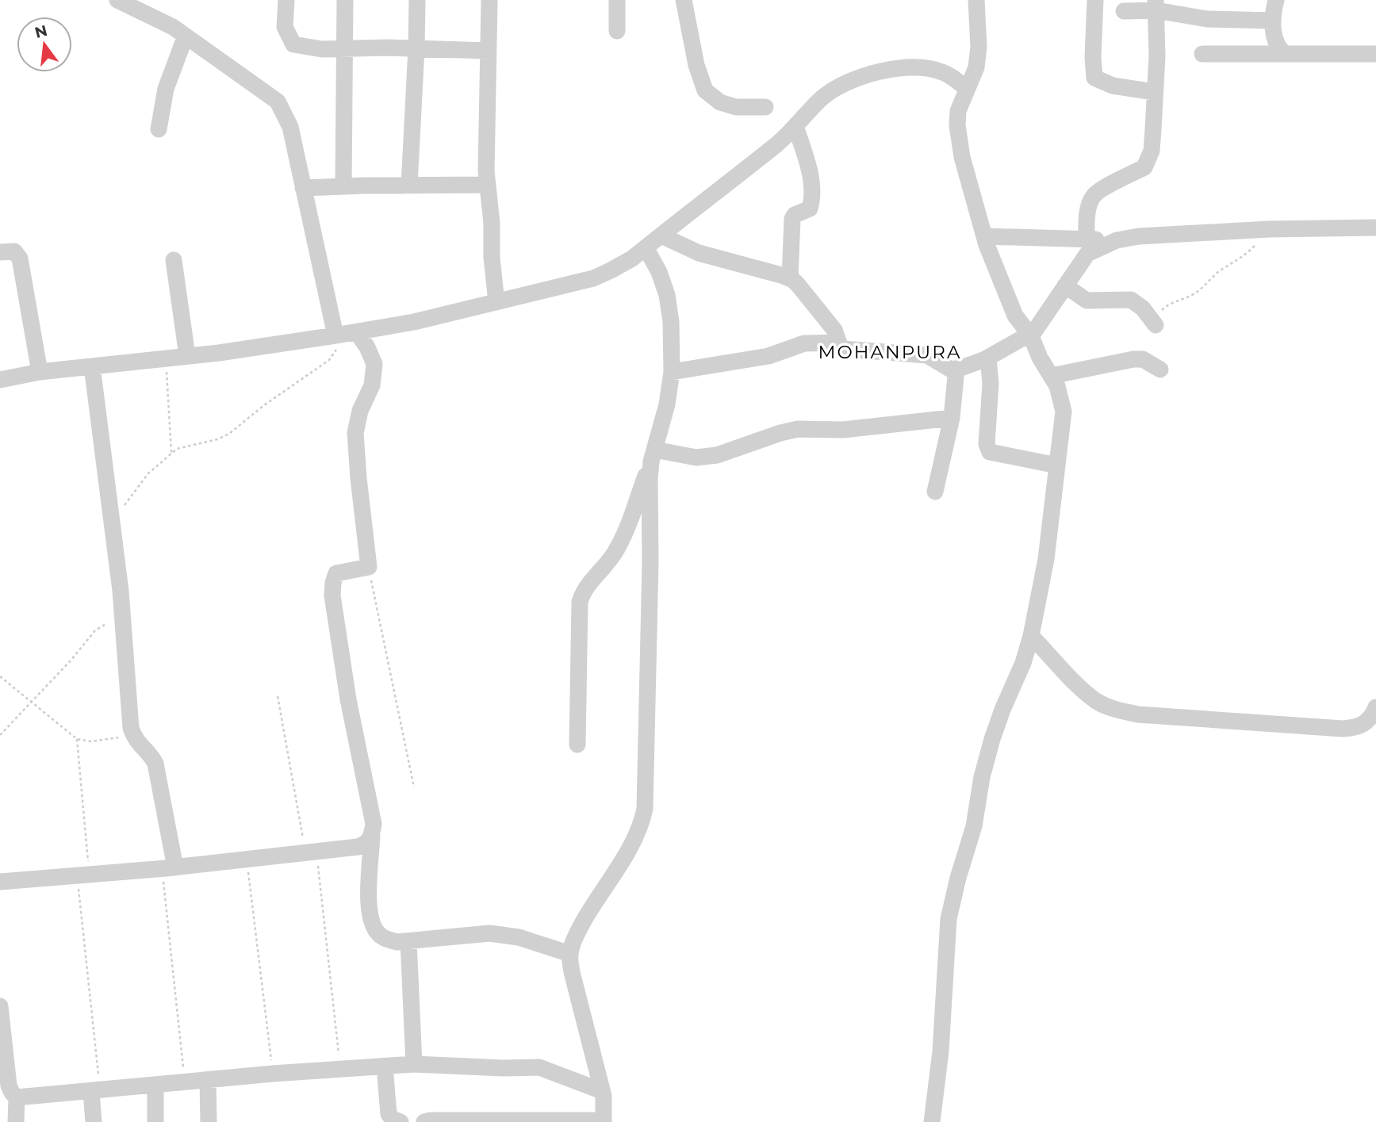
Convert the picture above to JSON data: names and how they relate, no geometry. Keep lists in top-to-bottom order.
{
  "districts": ["MOHANPURA"],
  "north": "top"
}
